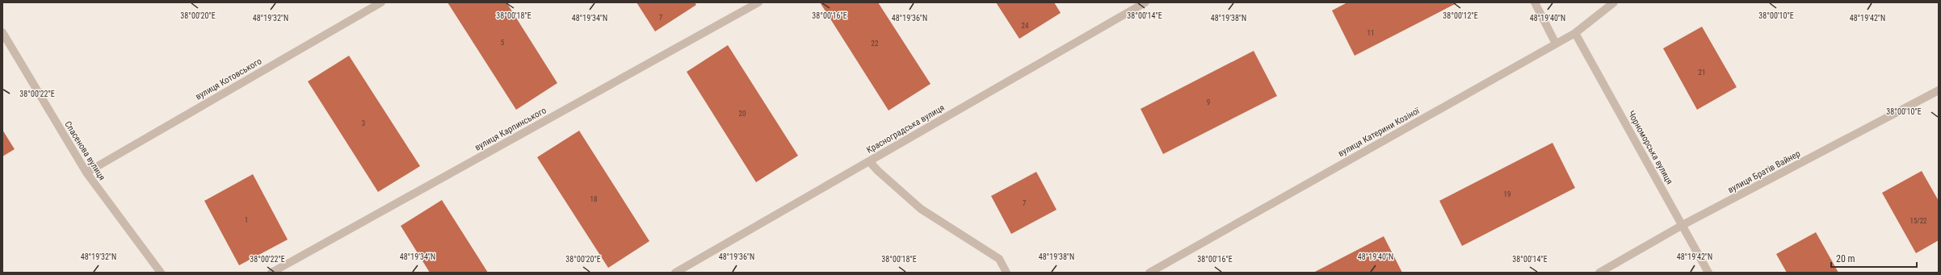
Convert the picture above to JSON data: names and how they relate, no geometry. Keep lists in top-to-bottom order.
{
  "streets": {
    "street": [
      "вулиця Котовського",
      "вулиця Карпинського",
      "Красноградська вулиця",
      "вулиця Катерини Козіної",
      "Чорноморська вулиця",
      "Спасенова вулиця",
      "вулиця Братів Вайнер"
    ]
  },
  "crossings": [
    ["вулиця Котовського", "Спасенова вулиця"],
    ["вулиця Катерини Козіної", "Чорноморська вулиця"],
    ["Чорноморська вулиця", "вулиця Братів Вайнер"]
  ],
  "house_numbers": [
    "7",
    "24",
    "11",
    "5",
    "22",
    "21",
    "9",
    "20",
    "3",
    "19",
    "18",
    "7",
    "1",
    "15/22"
  ],
  "scale_bar": "20 m",
  "coordinates": [
    "38°00'20\"E",
    "38°00'18\"E",
    "38°00'16\"E",
    "38°00'14\"E",
    "38°00'12\"E",
    "38°00'10\"E",
    "48°19'42\"N",
    "48°19'32\"N",
    "48°19'34\"N",
    "48°19'36\"N",
    "48°19'38\"N",
    "48°19'40\"N",
    "38°00'22\"E"
  ]
}
